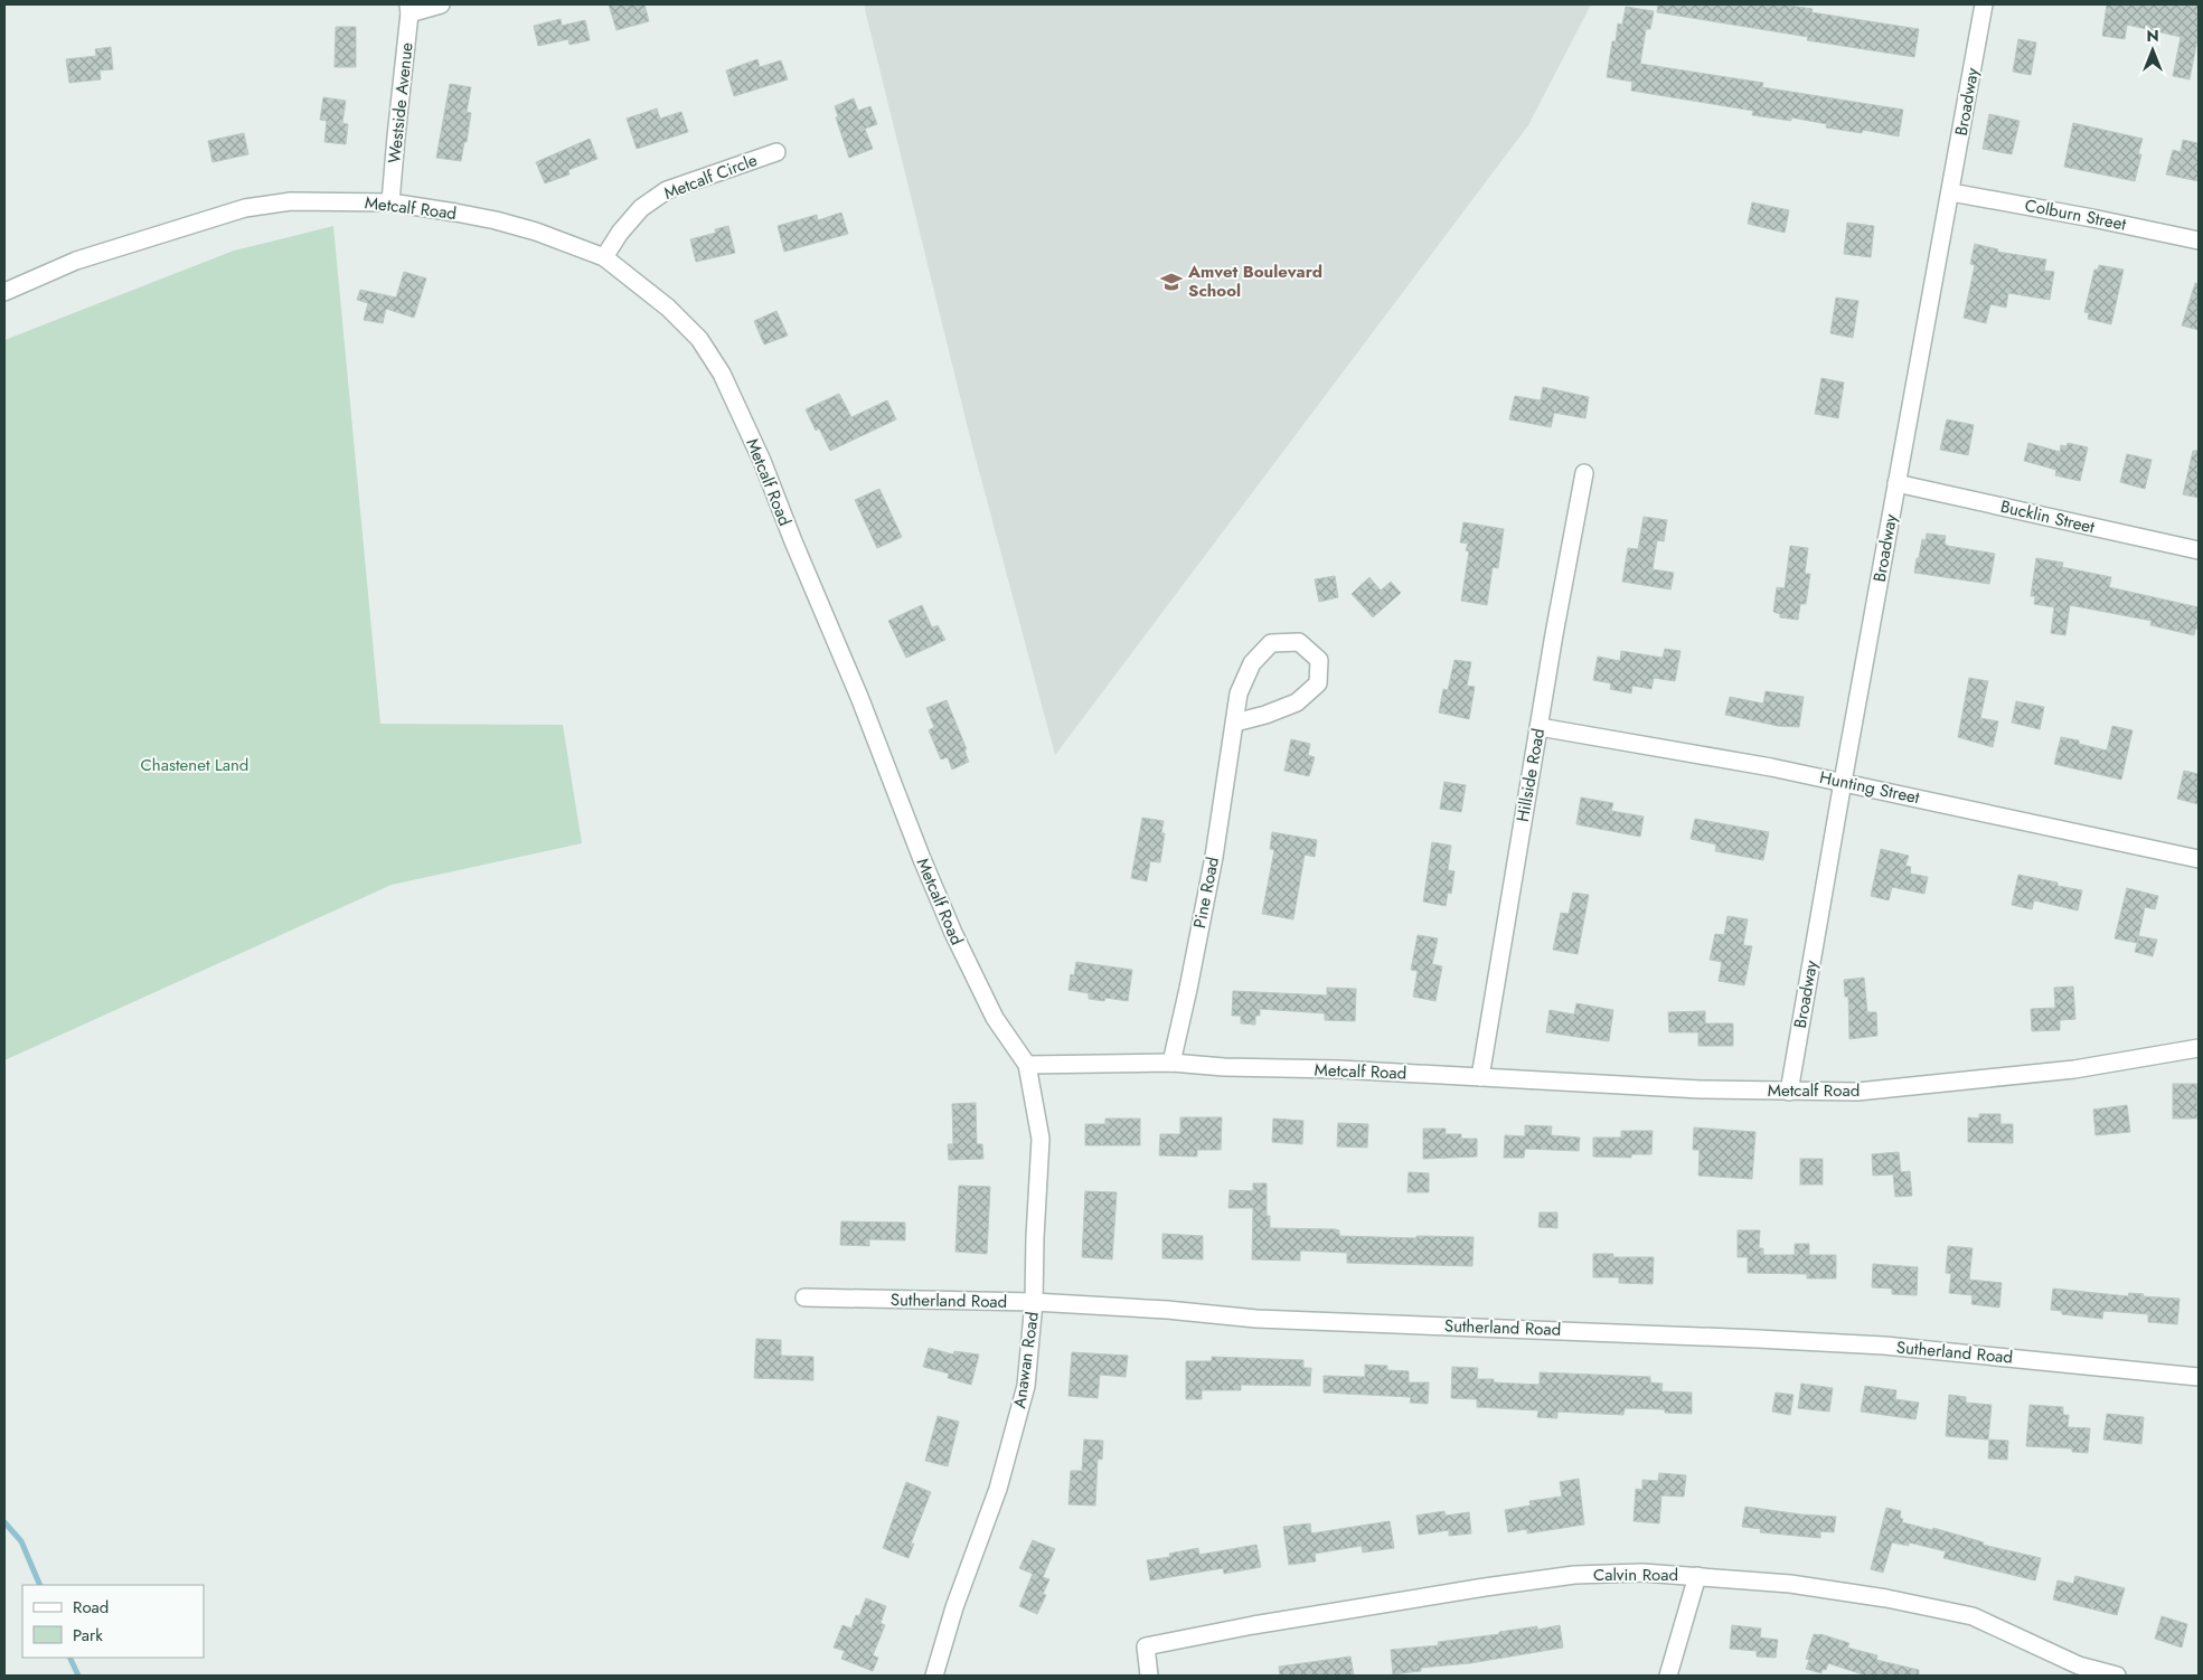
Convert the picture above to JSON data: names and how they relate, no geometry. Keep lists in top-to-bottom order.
{
  "streets": {
    "street": [
      "Broadway",
      "Westside Avenue",
      "Metcalf Circle",
      "Metcalf Road",
      "Colburn Street",
      "Bucklin Street",
      "Hillside Road",
      "Hunting Street",
      "Pine Road",
      "Sutherland Road",
      "Anawan Road",
      "Calvin Road"
    ]
  },
  "crossings": [
    ["Broadway", "Metcalf Road"],
    ["Broadway", "Colburn Street"],
    ["Broadway", "Bucklin Street"],
    ["Broadway", "Hunting Street"],
    ["Westside Avenue", "Metcalf Road"],
    ["Metcalf Circle", "Metcalf Road"],
    ["Metcalf Road", "Hillside Road"],
    ["Metcalf Road", "Pine Road"],
    ["Metcalf Road", "Anawan Road"],
    ["Hillside Road", "Hunting Street"],
    ["Sutherland Road", "Anawan Road"]
  ],
  "parks": ["Chastenet Land"],
  "places": {
    "school or university": ["Amvet Boulevard School"]
  },
  "legend": ["Road", "Park"],
  "north": "top"
}
